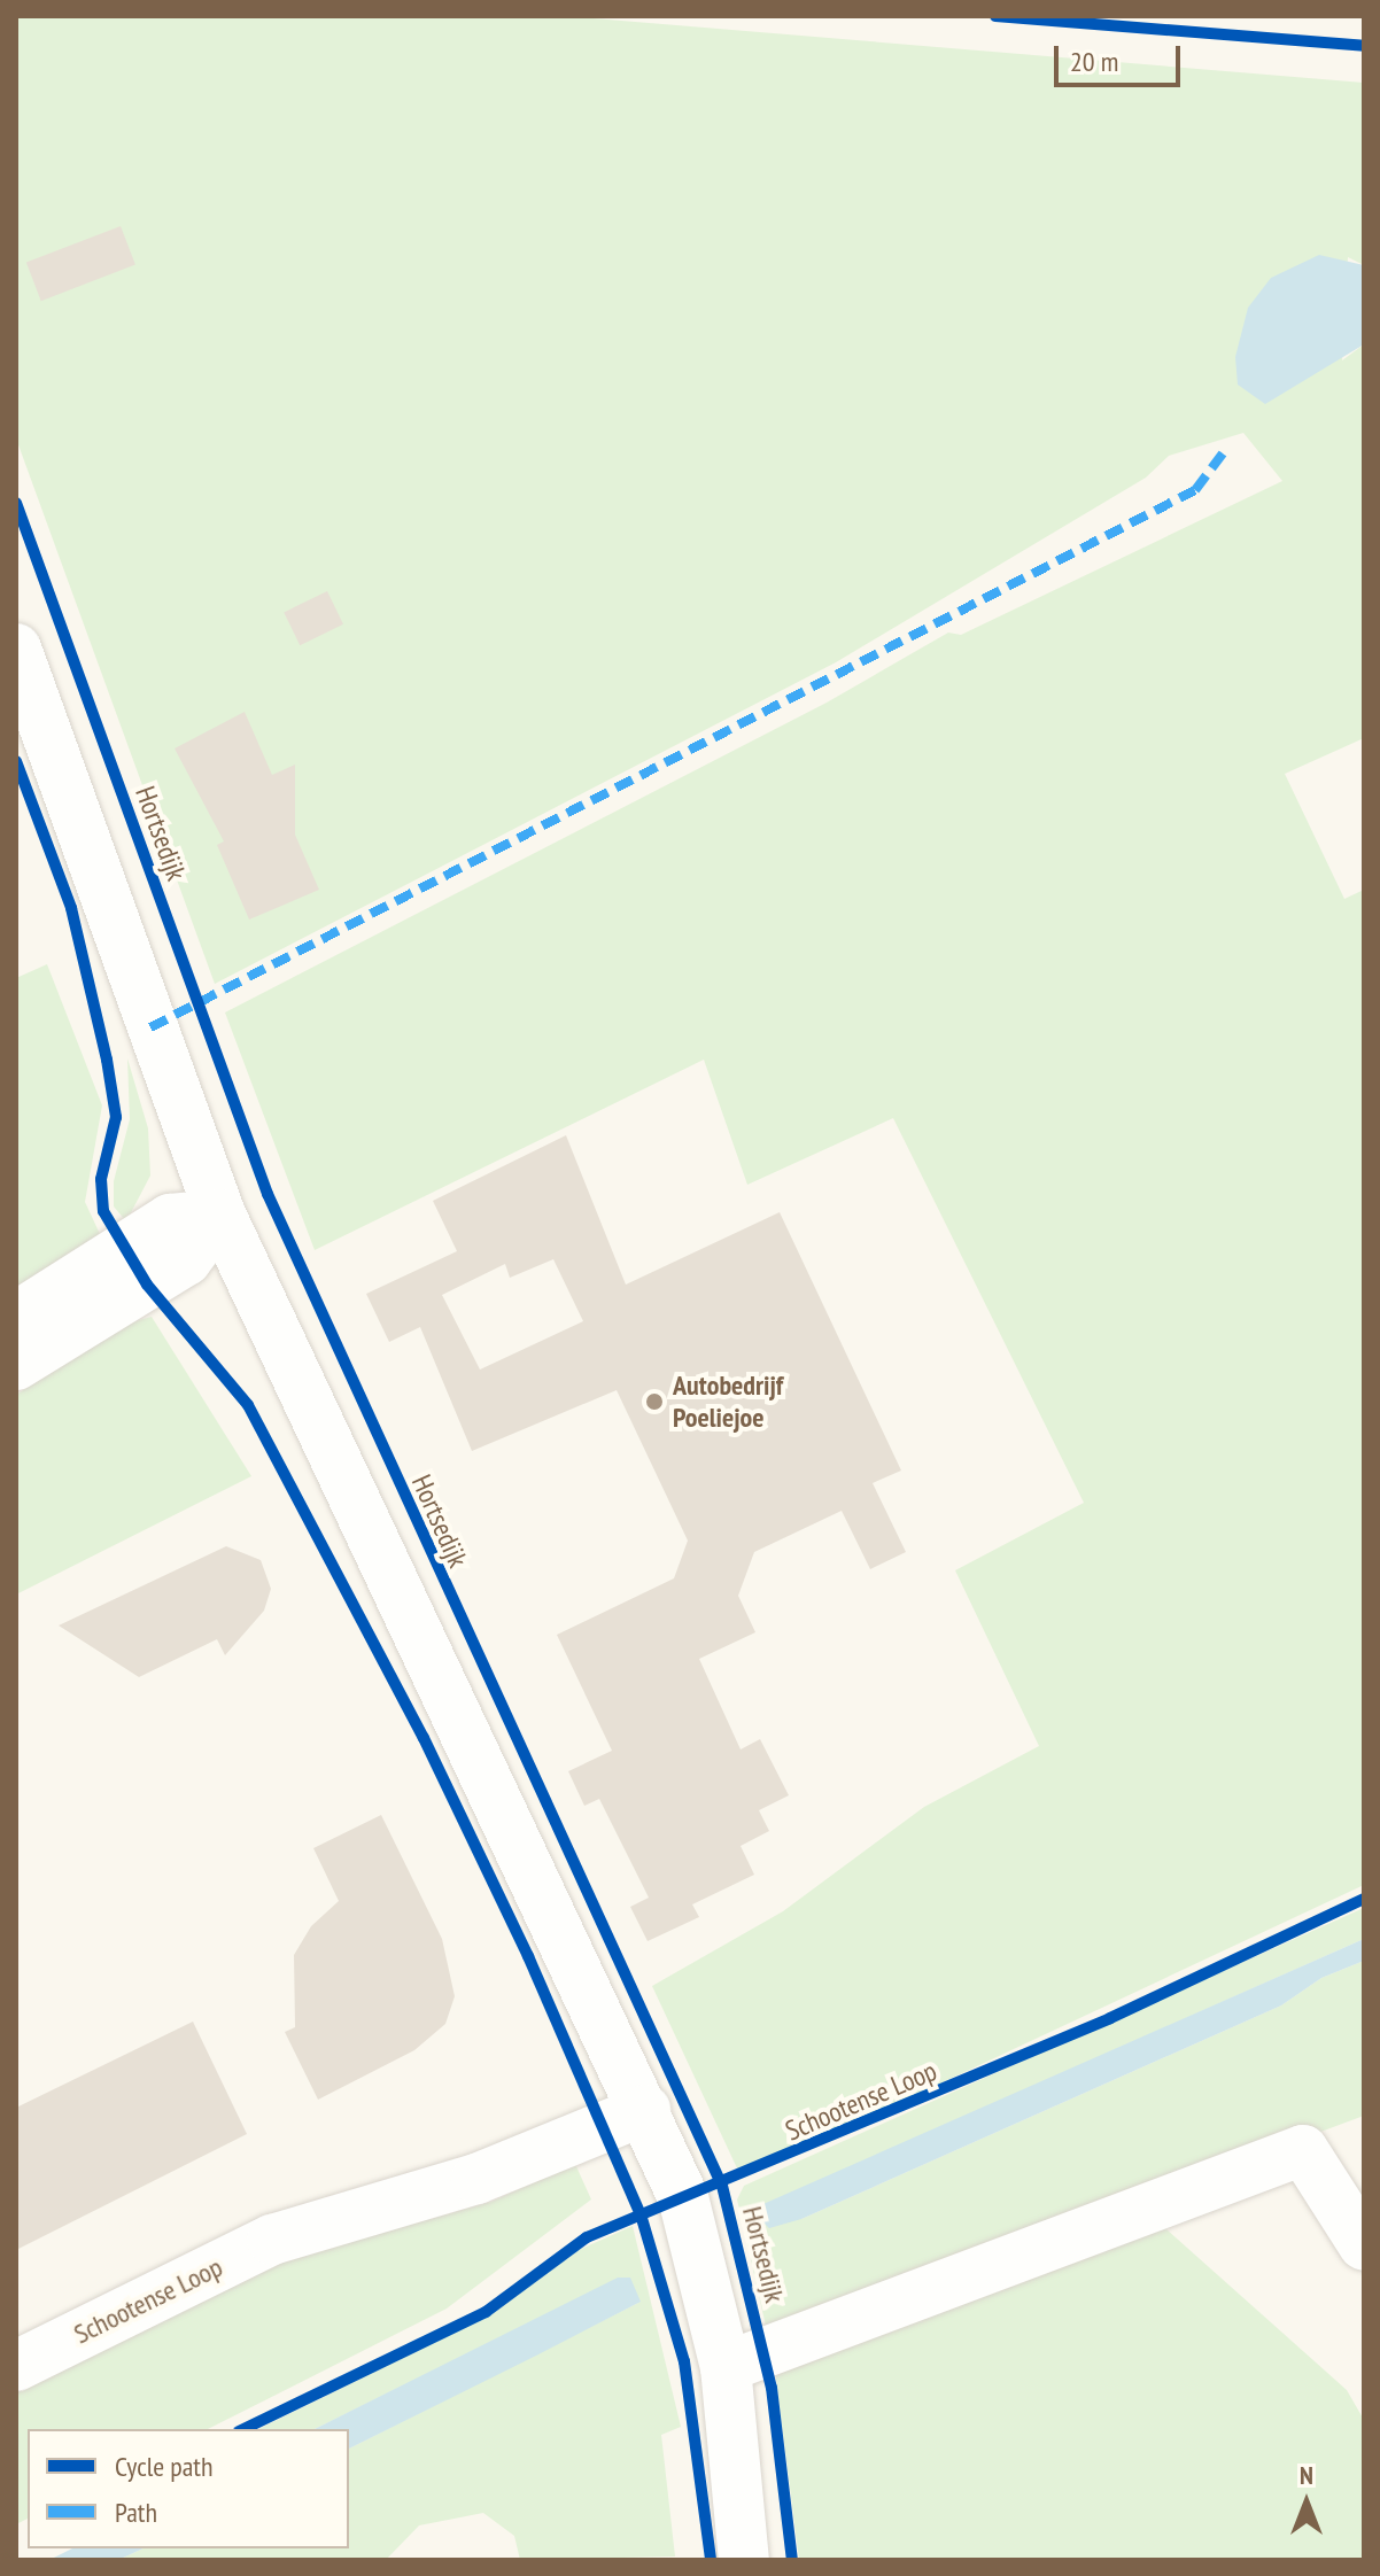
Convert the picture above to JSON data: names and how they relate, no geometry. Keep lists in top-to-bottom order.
{
  "streets": {
    "street": ["Schootense Loop"],
    "cycle path": ["Hortsedijk"]
  },
  "places": ["Autobedrijf Poeliejoe"],
  "legend": ["Cycle path", "Path"],
  "scale_bar": "20 m",
  "north": "top"
}
